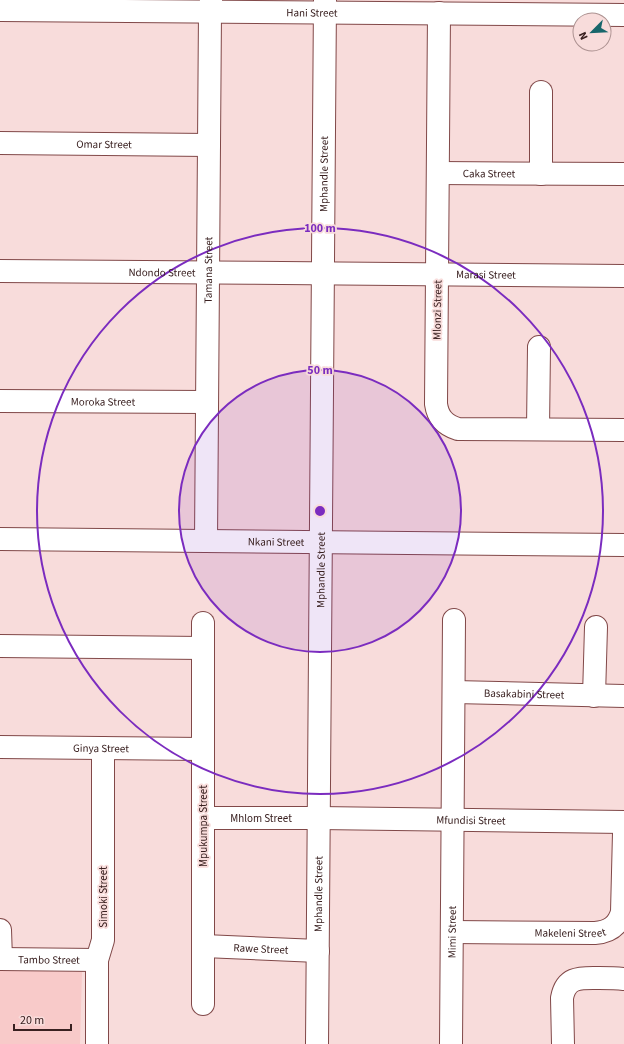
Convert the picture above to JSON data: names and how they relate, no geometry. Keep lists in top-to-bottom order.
{
  "streets": {
    "street": [
      "Hani Street",
      "Omar Street",
      "Mphandle Street",
      "Caka Street",
      "Tamana Street",
      "Ndondo Street",
      "Marasi Street",
      "Mlonzi Street",
      "Moroka Street",
      "Nkani Street",
      "Basakabini Street",
      "Ginya Street",
      "Mhlom Street",
      "Mfundisi Street",
      "Mpukumpa Street",
      "Simoki Street",
      "Makeleni Street",
      "Mimi Street",
      "Rawe Street",
      "Tambo Street"
    ]
  },
  "crossings": [
    ["Hani Street", "Mphandle Street"],
    ["Hani Street", "Tamana Street"],
    ["Hani Street", "Mlonzi Street"],
    ["Omar Street", "Tamana Street"],
    ["Mphandle Street", "Ndondo Street"],
    ["Mphandle Street", "Marasi Street"],
    ["Mphandle Street", "Nkani Street"],
    ["Mphandle Street", "Mhlom Street"],
    ["Mphandle Street", "Mfundisi Street"],
    ["Mphandle Street", "Rawe Street"],
    ["Caka Street", "Mlonzi Street"],
    ["Tamana Street", "Ndondo Street"],
    ["Tamana Street", "Moroka Street"],
    ["Tamana Street", "Nkani Street"],
    ["Ndondo Street", "Marasi Street"],
    ["Marasi Street", "Mlonzi Street"],
    ["Ginya Street", "Mpukumpa Street"],
    ["Ginya Street", "Simoki Street"],
    ["Mhlom Street", "Mfundisi Street"],
    ["Mhlom Street", "Mpukumpa Street"],
    ["Mfundisi Street", "Mimi Street"],
    ["Mpukumpa Street", "Rawe Street"],
    ["Simoki Street", "Tambo Street"],
    ["Makeleni Street", "Mimi Street"]
  ],
  "scale_bar": "20 m",
  "north": "bottom left",
  "rings": ["100 m", "50 m"]
}
